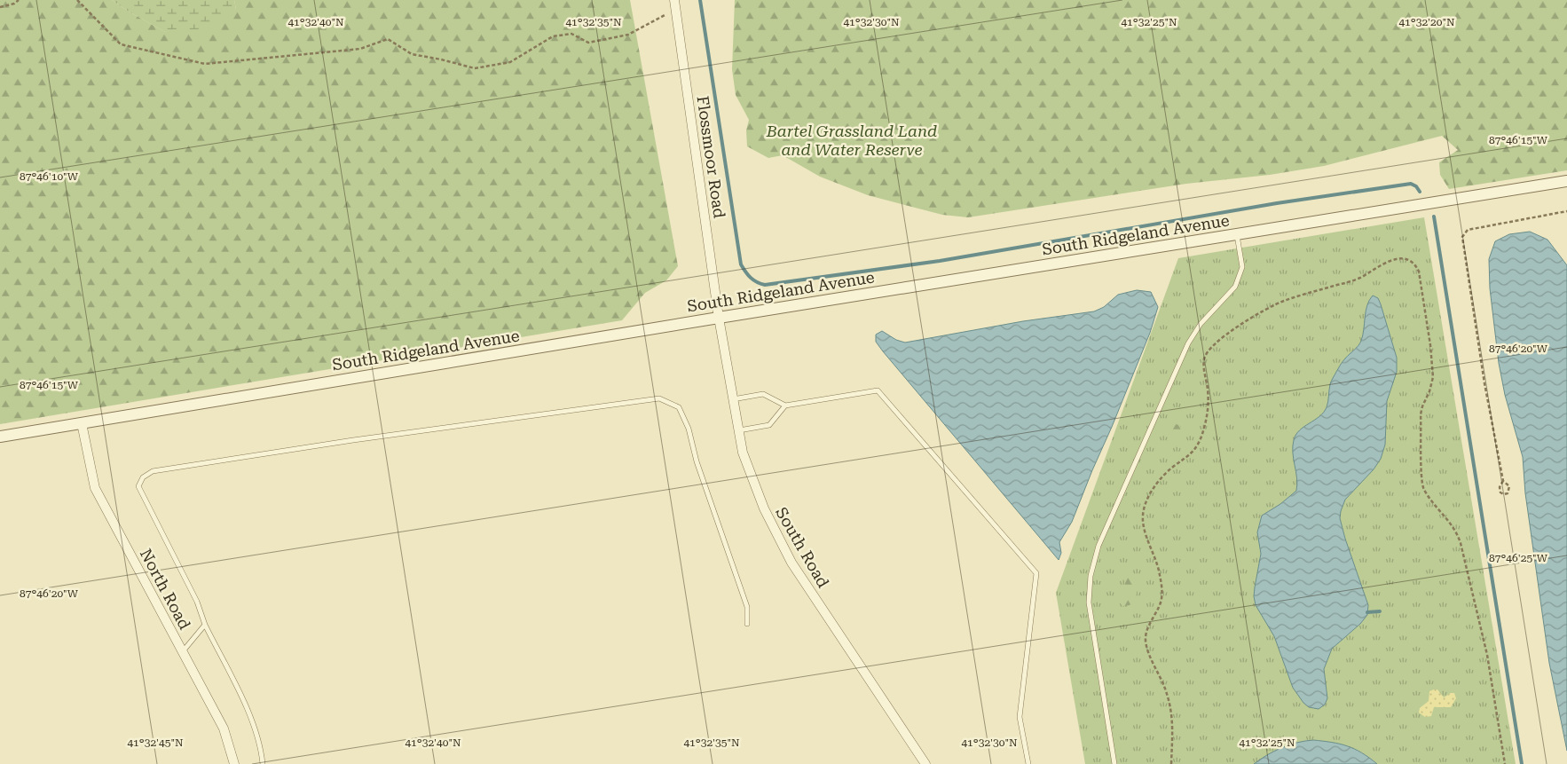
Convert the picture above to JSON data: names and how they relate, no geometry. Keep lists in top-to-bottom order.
{
  "streets": {
    "street": [
      "Flossmoor Road",
      "South Ridgeland Avenue",
      "South Road",
      "North Road"
    ]
  },
  "crossings": [
    ["Flossmoor Road", "South Ridgeland Avenue"],
    ["Flossmoor Road", "South Road"],
    ["South Ridgeland Avenue", "South Road"],
    ["South Ridgeland Avenue", "North Road"]
  ],
  "parks": ["Bartel Grassland Land and Water Reserve"],
  "coordinates": [
    "41°32'40\"N",
    "41°32'35\"N",
    "41°32'30\"N",
    "41°32'25\"N",
    "41°32'20\"N",
    "87°46'15\"W",
    "87°46'10\"W",
    "87°46'20\"W",
    "87°46'25\"W",
    "41°32'45\"N"
  ]
}
